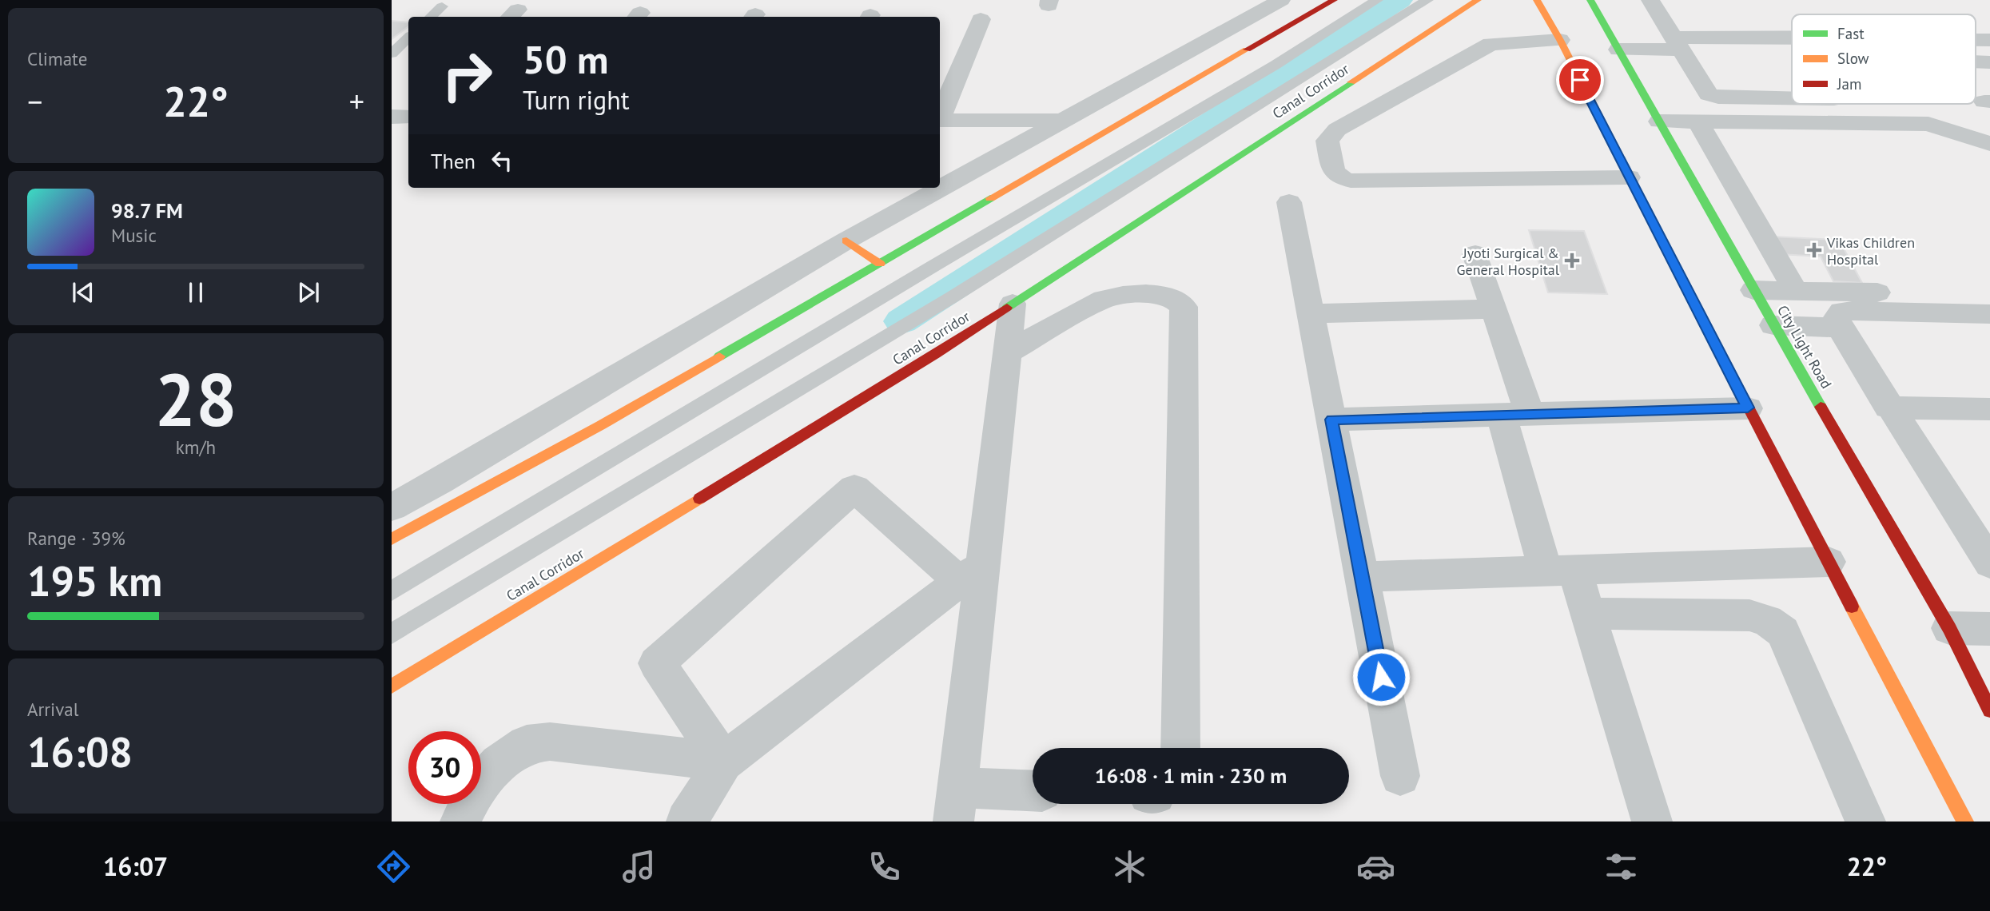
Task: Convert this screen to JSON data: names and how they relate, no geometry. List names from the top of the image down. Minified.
{"streets":{"street":["Canal Corridor","City Light Road"]},"places":{"health":["Vikas Children Hospital","Jyoti Surgical & General Hospital"]},"legend":["Fast","Slow","Jam"],"page":{"tile":["Climate",["28","km/h"],["Range · 39%","195 km"],["Arrival","16:08"]],"turn":["50 m","Turn right"],"heat":["−","22°","+"],"then":"Then","song":["98.7 FM","Music"],"limit":"30","trip":"16:08 · 1 min · 230 m","tabs":["16:07","22°"]}}
